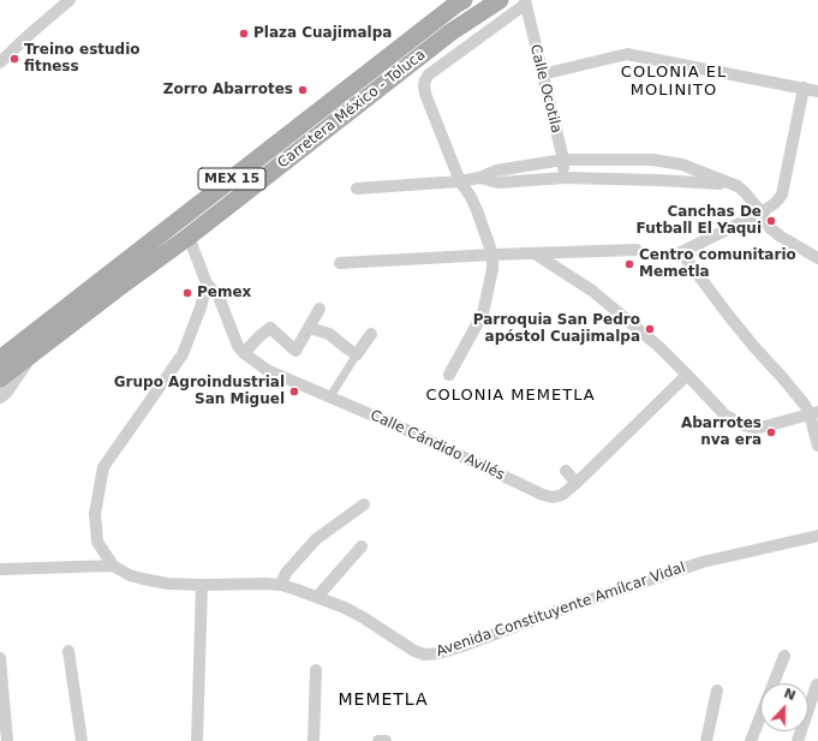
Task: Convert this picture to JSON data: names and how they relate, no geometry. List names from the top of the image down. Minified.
{"streets":{"main road":["Carretera México - Toluca","MEX 15"],"street":["Calle Ocotila","Calle Cándido Avilés","Avenida Constituyente Amílcar Vidal"]},"crossings":[["Carretera México - Toluca","Calle Cándido Avilés"]],"districts":["COLONIA EL MOLINITO","COLONIA MEMETLA","MEMETLA"],"places":["Plaza Cuajimalpa","Treino estudio fitness","Zorro Abarrotes","Canchas De Futball El Yaqui","Centro comunitario Memetla","Pemex","Parroquia San Pedro apóstol Cuajimalpa","Grupo Agroindustrial San Miguel","Abarrotes nva era"],"north":"top"}
